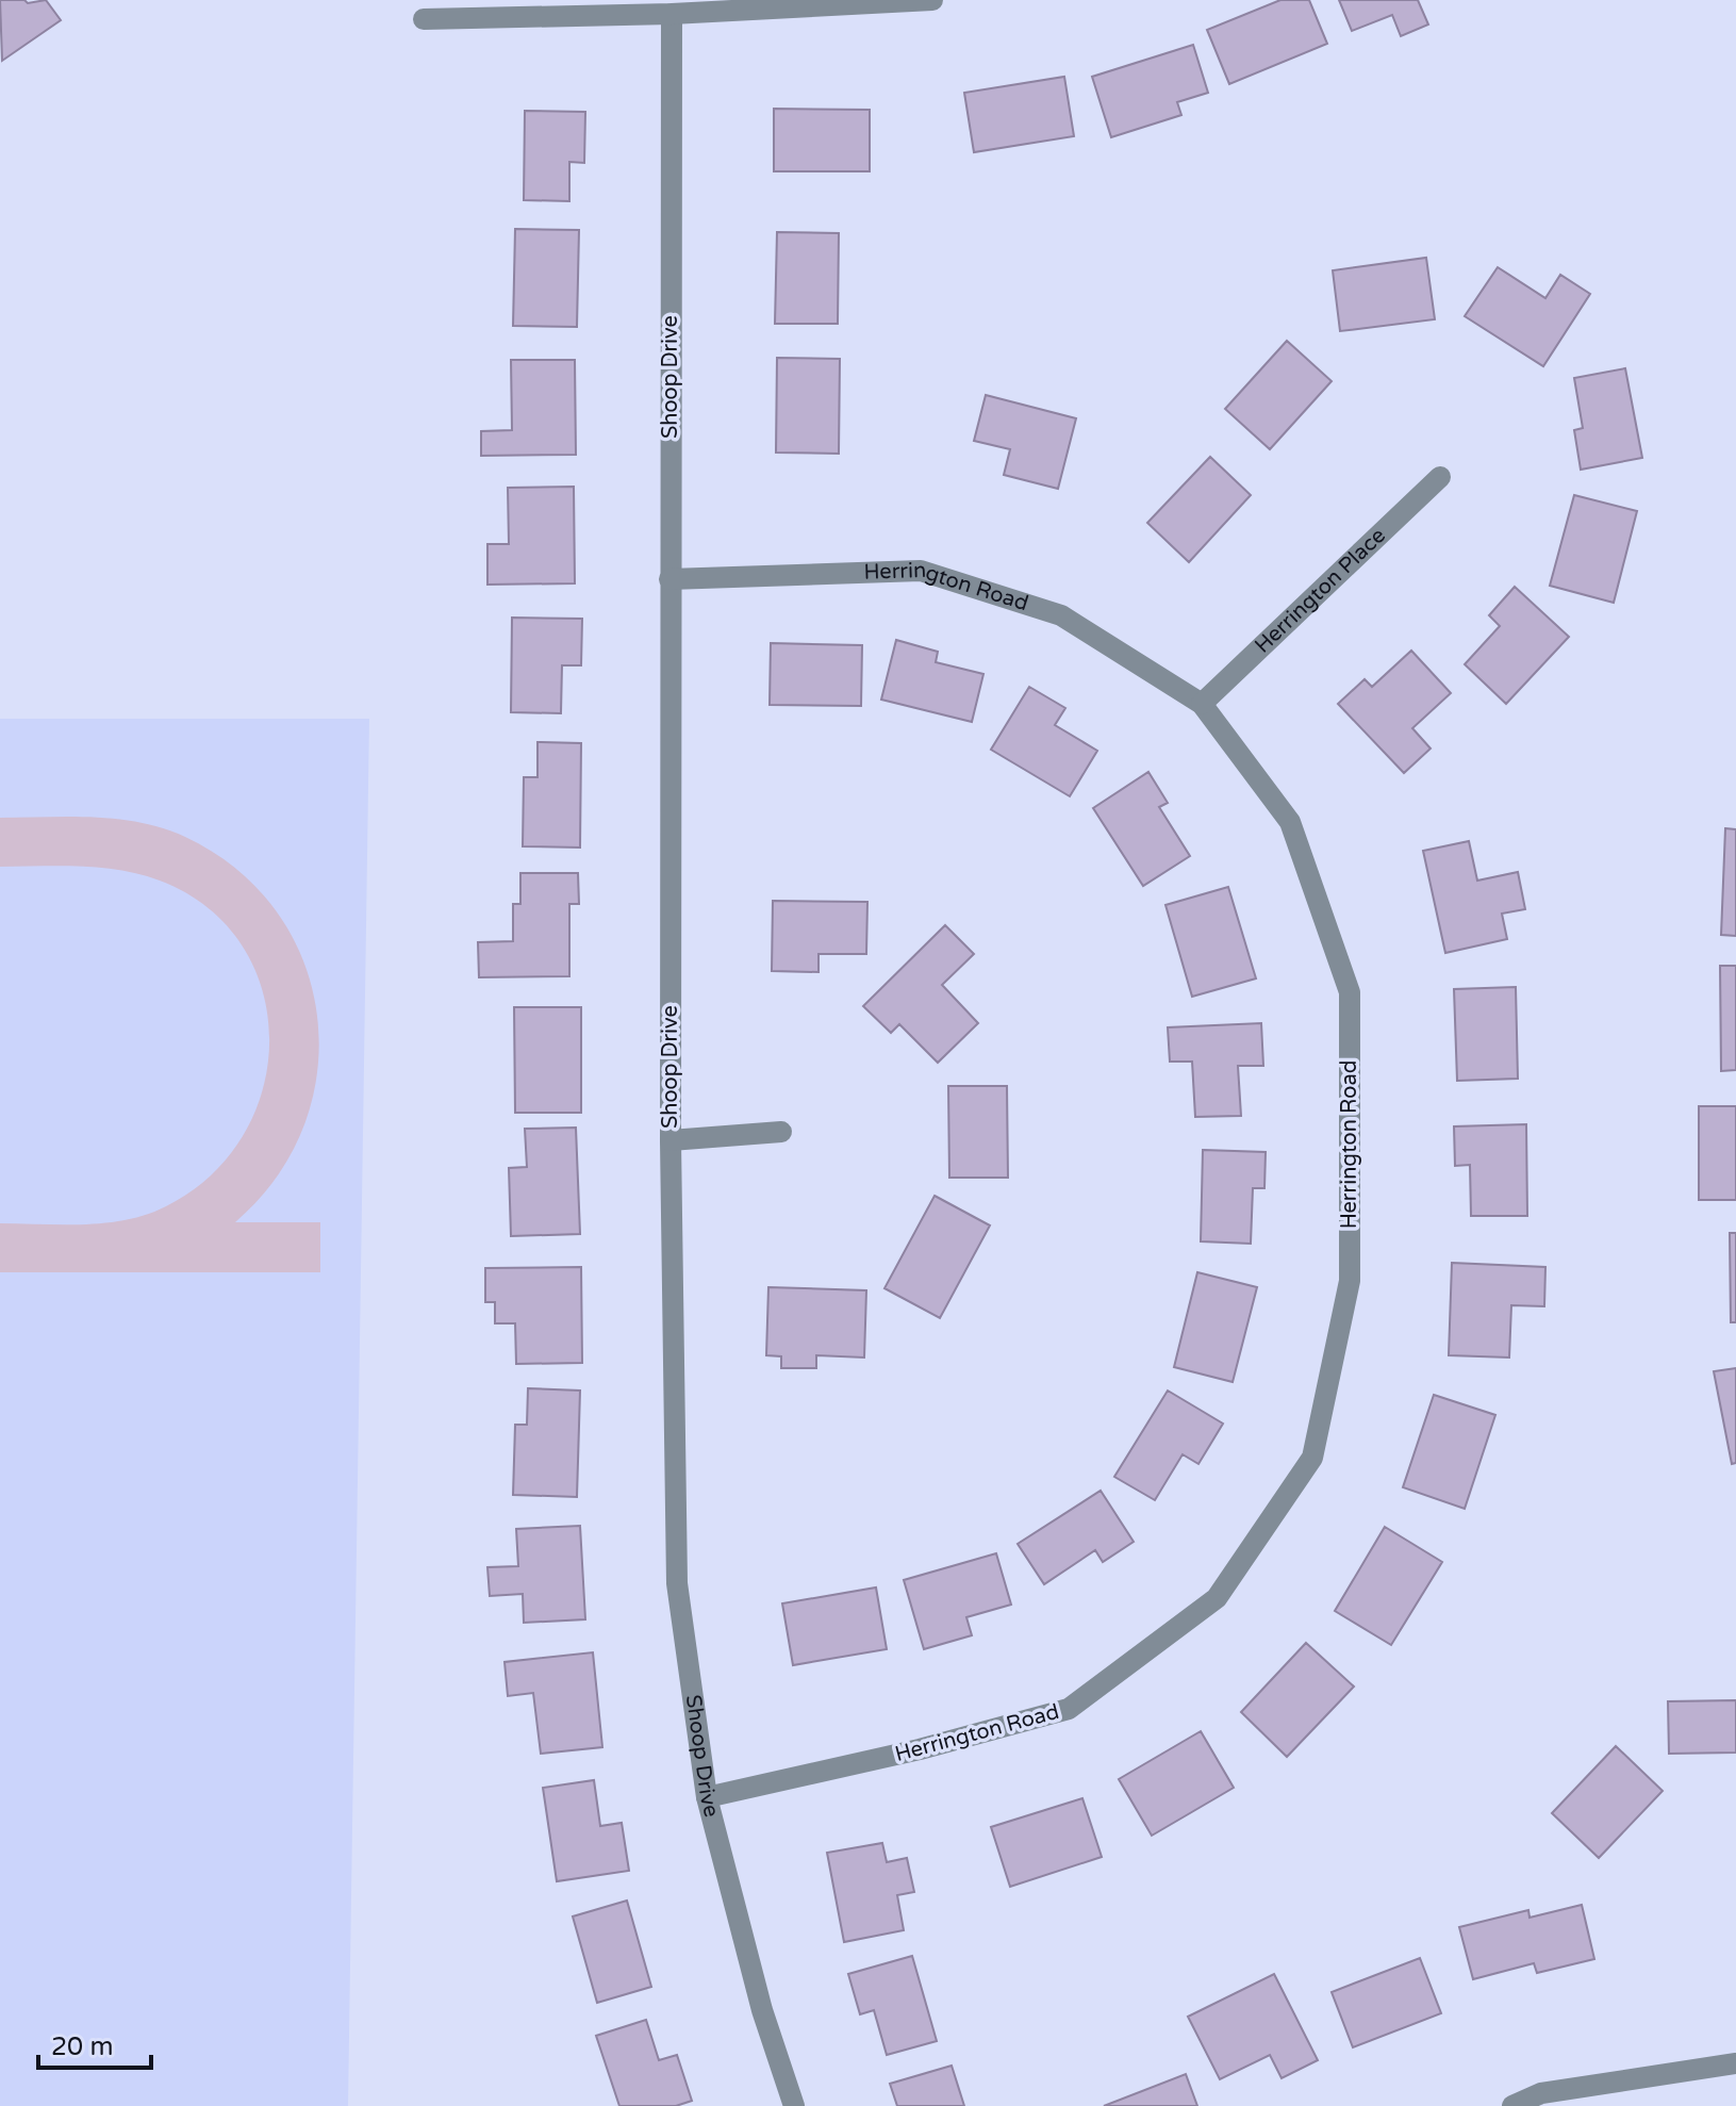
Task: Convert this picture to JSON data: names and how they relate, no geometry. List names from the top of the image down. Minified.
{"streets":{"street":["Shoop Drive","Herrington Road","Herrington Place"]},"crossings":[["Shoop Drive","Herrington Road"],["Herrington Road","Herrington Place"]],"scale_bar":"20 m"}
